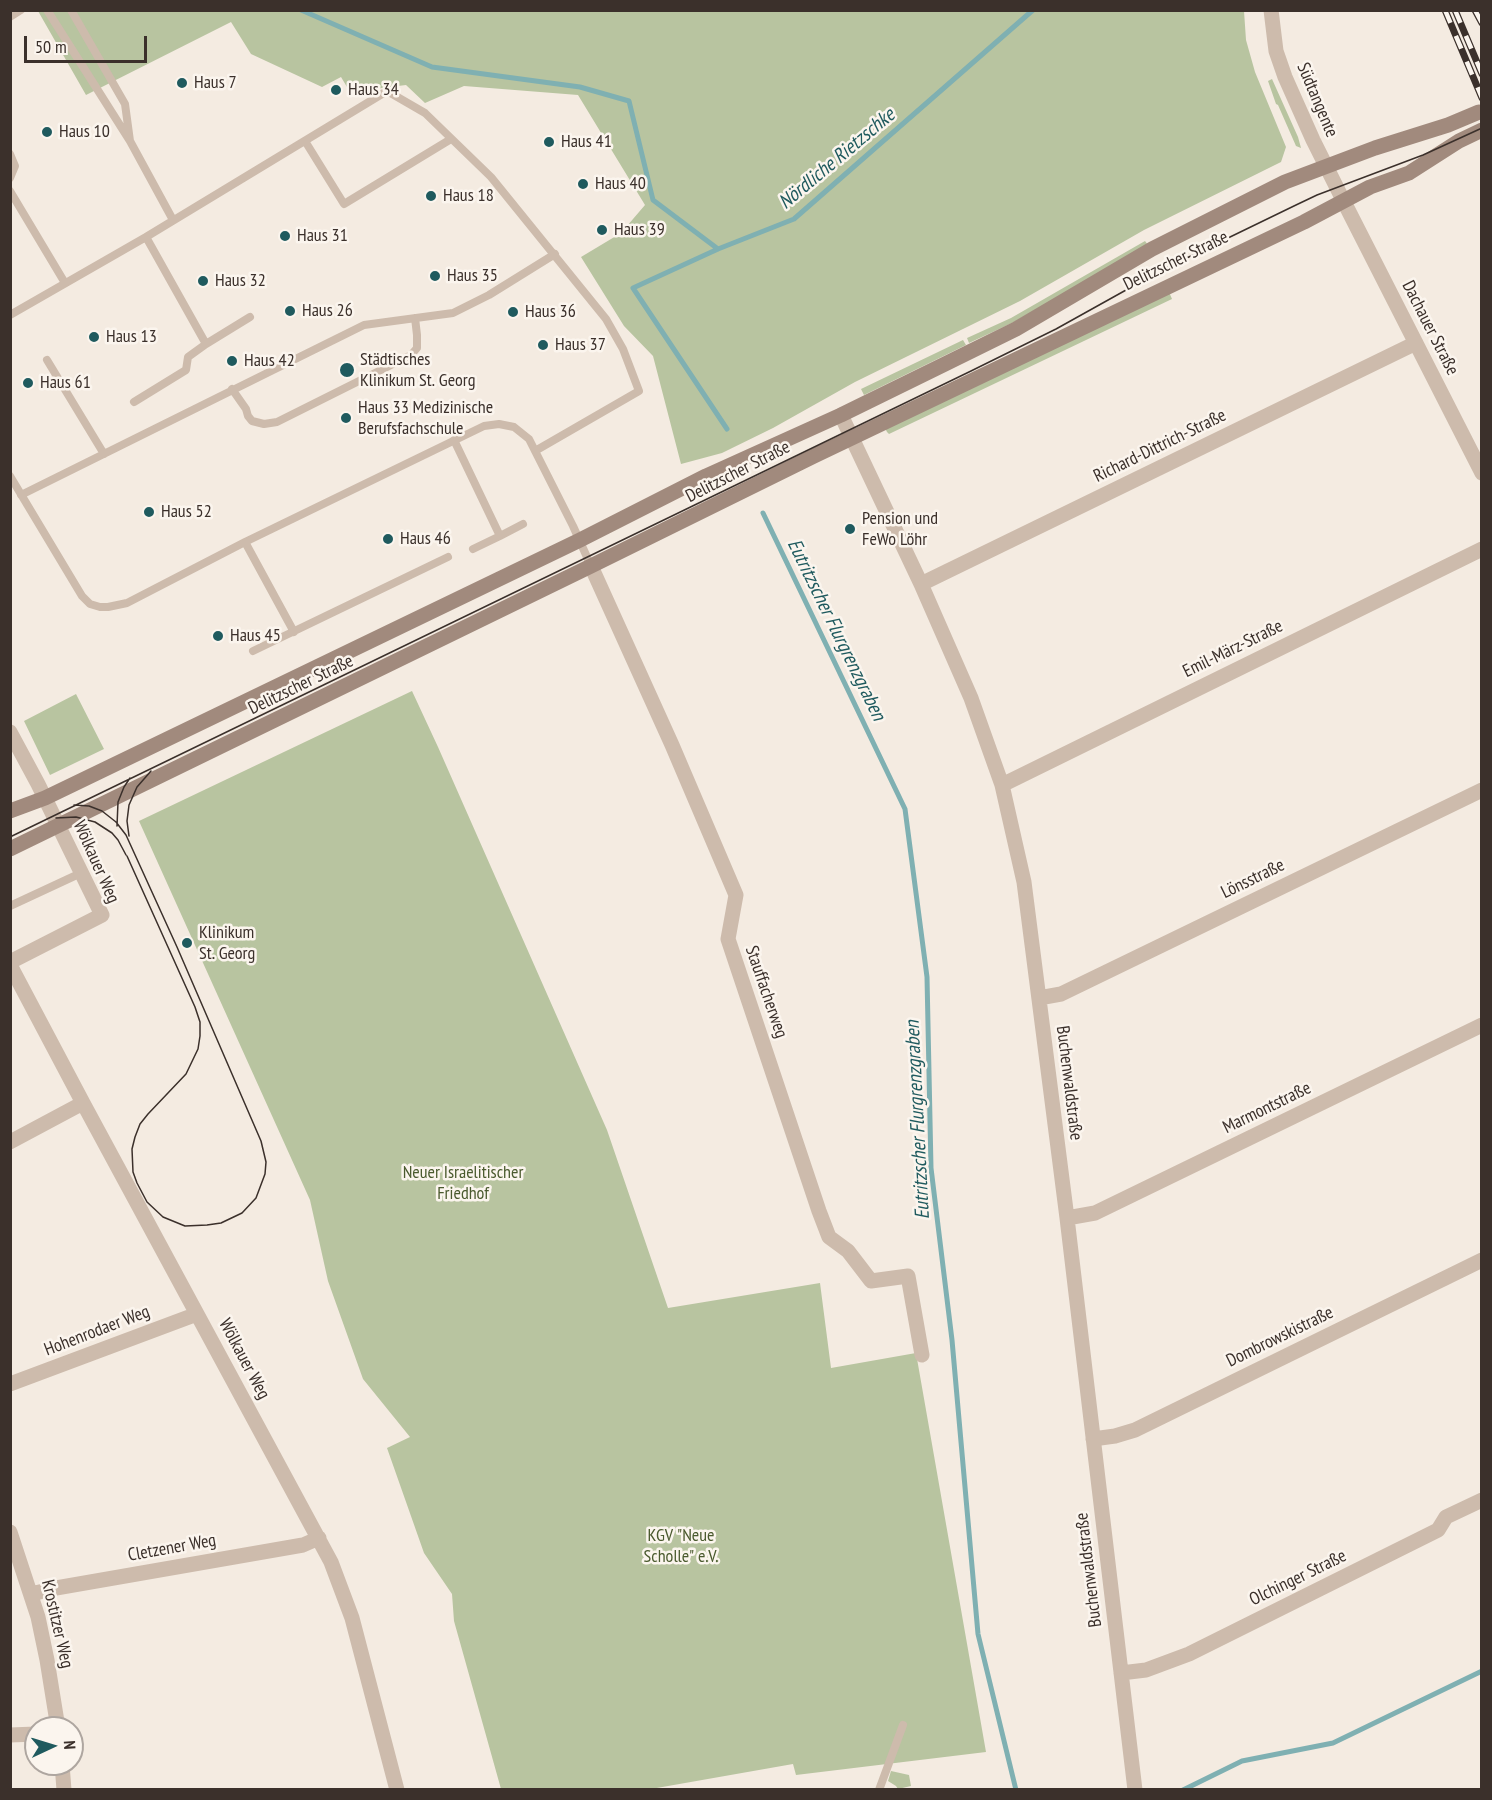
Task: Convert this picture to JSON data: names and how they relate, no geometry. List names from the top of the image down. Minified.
{"streets":{"main road":["Delitzscher Straße"],"street":["Südtangente","Dachauer Straße","Richard-Dittrich-Straße","Emil-März-Straße","Wölkauer Weg","Lönsstraße","Stauffacherweg","Buchenwaldstraße","Marmontstraße","Hohenrodaer Weg","Dombrowskistraße","Cletzener Weg","Olchinger Straße","Krostitzer Weg"]},"crossings":[["Südtangente","Delitzscher Straße"],["Südtangente","Dachauer Straße"],["Delitzscher Straße","Dachauer Straße"],["Delitzscher Straße","Wölkauer Weg"],["Delitzscher Straße","Stauffacherweg"],["Delitzscher Straße","Buchenwaldstraße"],["Dachauer Straße","Richard-Dittrich-Straße"],["Richard-Dittrich-Straße","Buchenwaldstraße"],["Emil-März-Straße","Buchenwaldstraße"],["Wölkauer Weg","Hohenrodaer Weg"],["Wölkauer Weg","Cletzener Weg"],["Lönsstraße","Buchenwaldstraße"],["Buchenwaldstraße","Marmontstraße"],["Buchenwaldstraße","Dombrowskistraße"],["Buchenwaldstraße","Olchinger Straße"],["Cletzener Weg","Krostitzer Weg"]],"water":["Nördliche Rietzschke","Eutritzscher Flurgrenzgraben"],"parks":["Neuer Israelitischer Friedhof","KGV \"Neue Scholle\" e.V."],"places":["Haus 7","Haus 34","Haus 10","Haus 41","Haus 40","Haus 18","Haus 39","Haus 31","Haus 35","Haus 32","Haus 26","Haus 36","Haus 13","Haus 37","Haus 42","Städtisches Klinikum St. Georg","Haus 61","Haus 33 Medizinische Berufsfachschule","Haus 52","Pension und FeWo Löhr","Haus 46","Haus 45","Klinikum St. Georg"],"scale_bar":"50 m","north":"right"}
